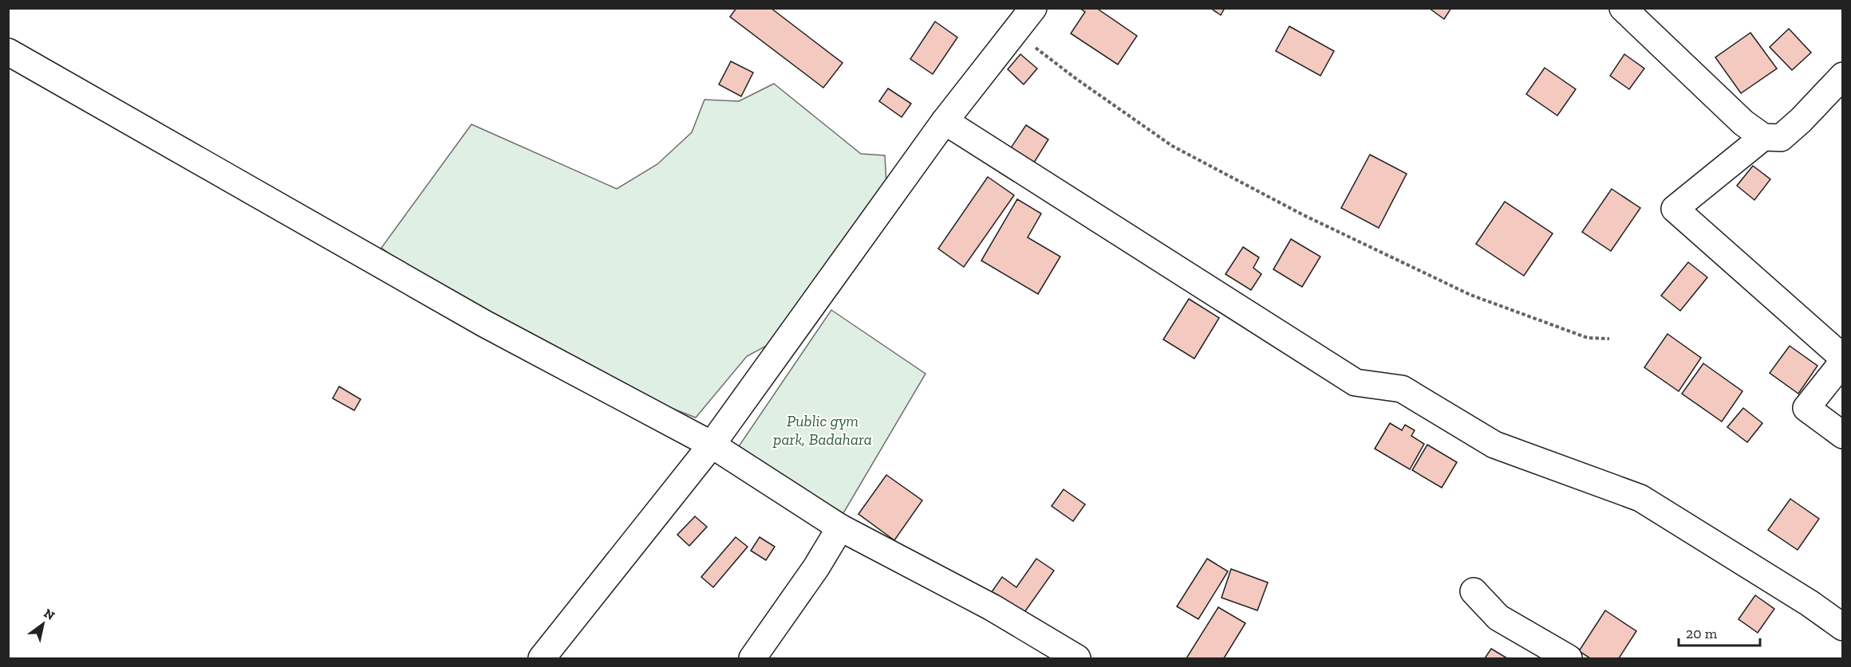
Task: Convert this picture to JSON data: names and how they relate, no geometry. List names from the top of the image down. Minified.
{"parks":["Public gym park, Badahara"],"scale_bar":"20 m","north":"top right"}
